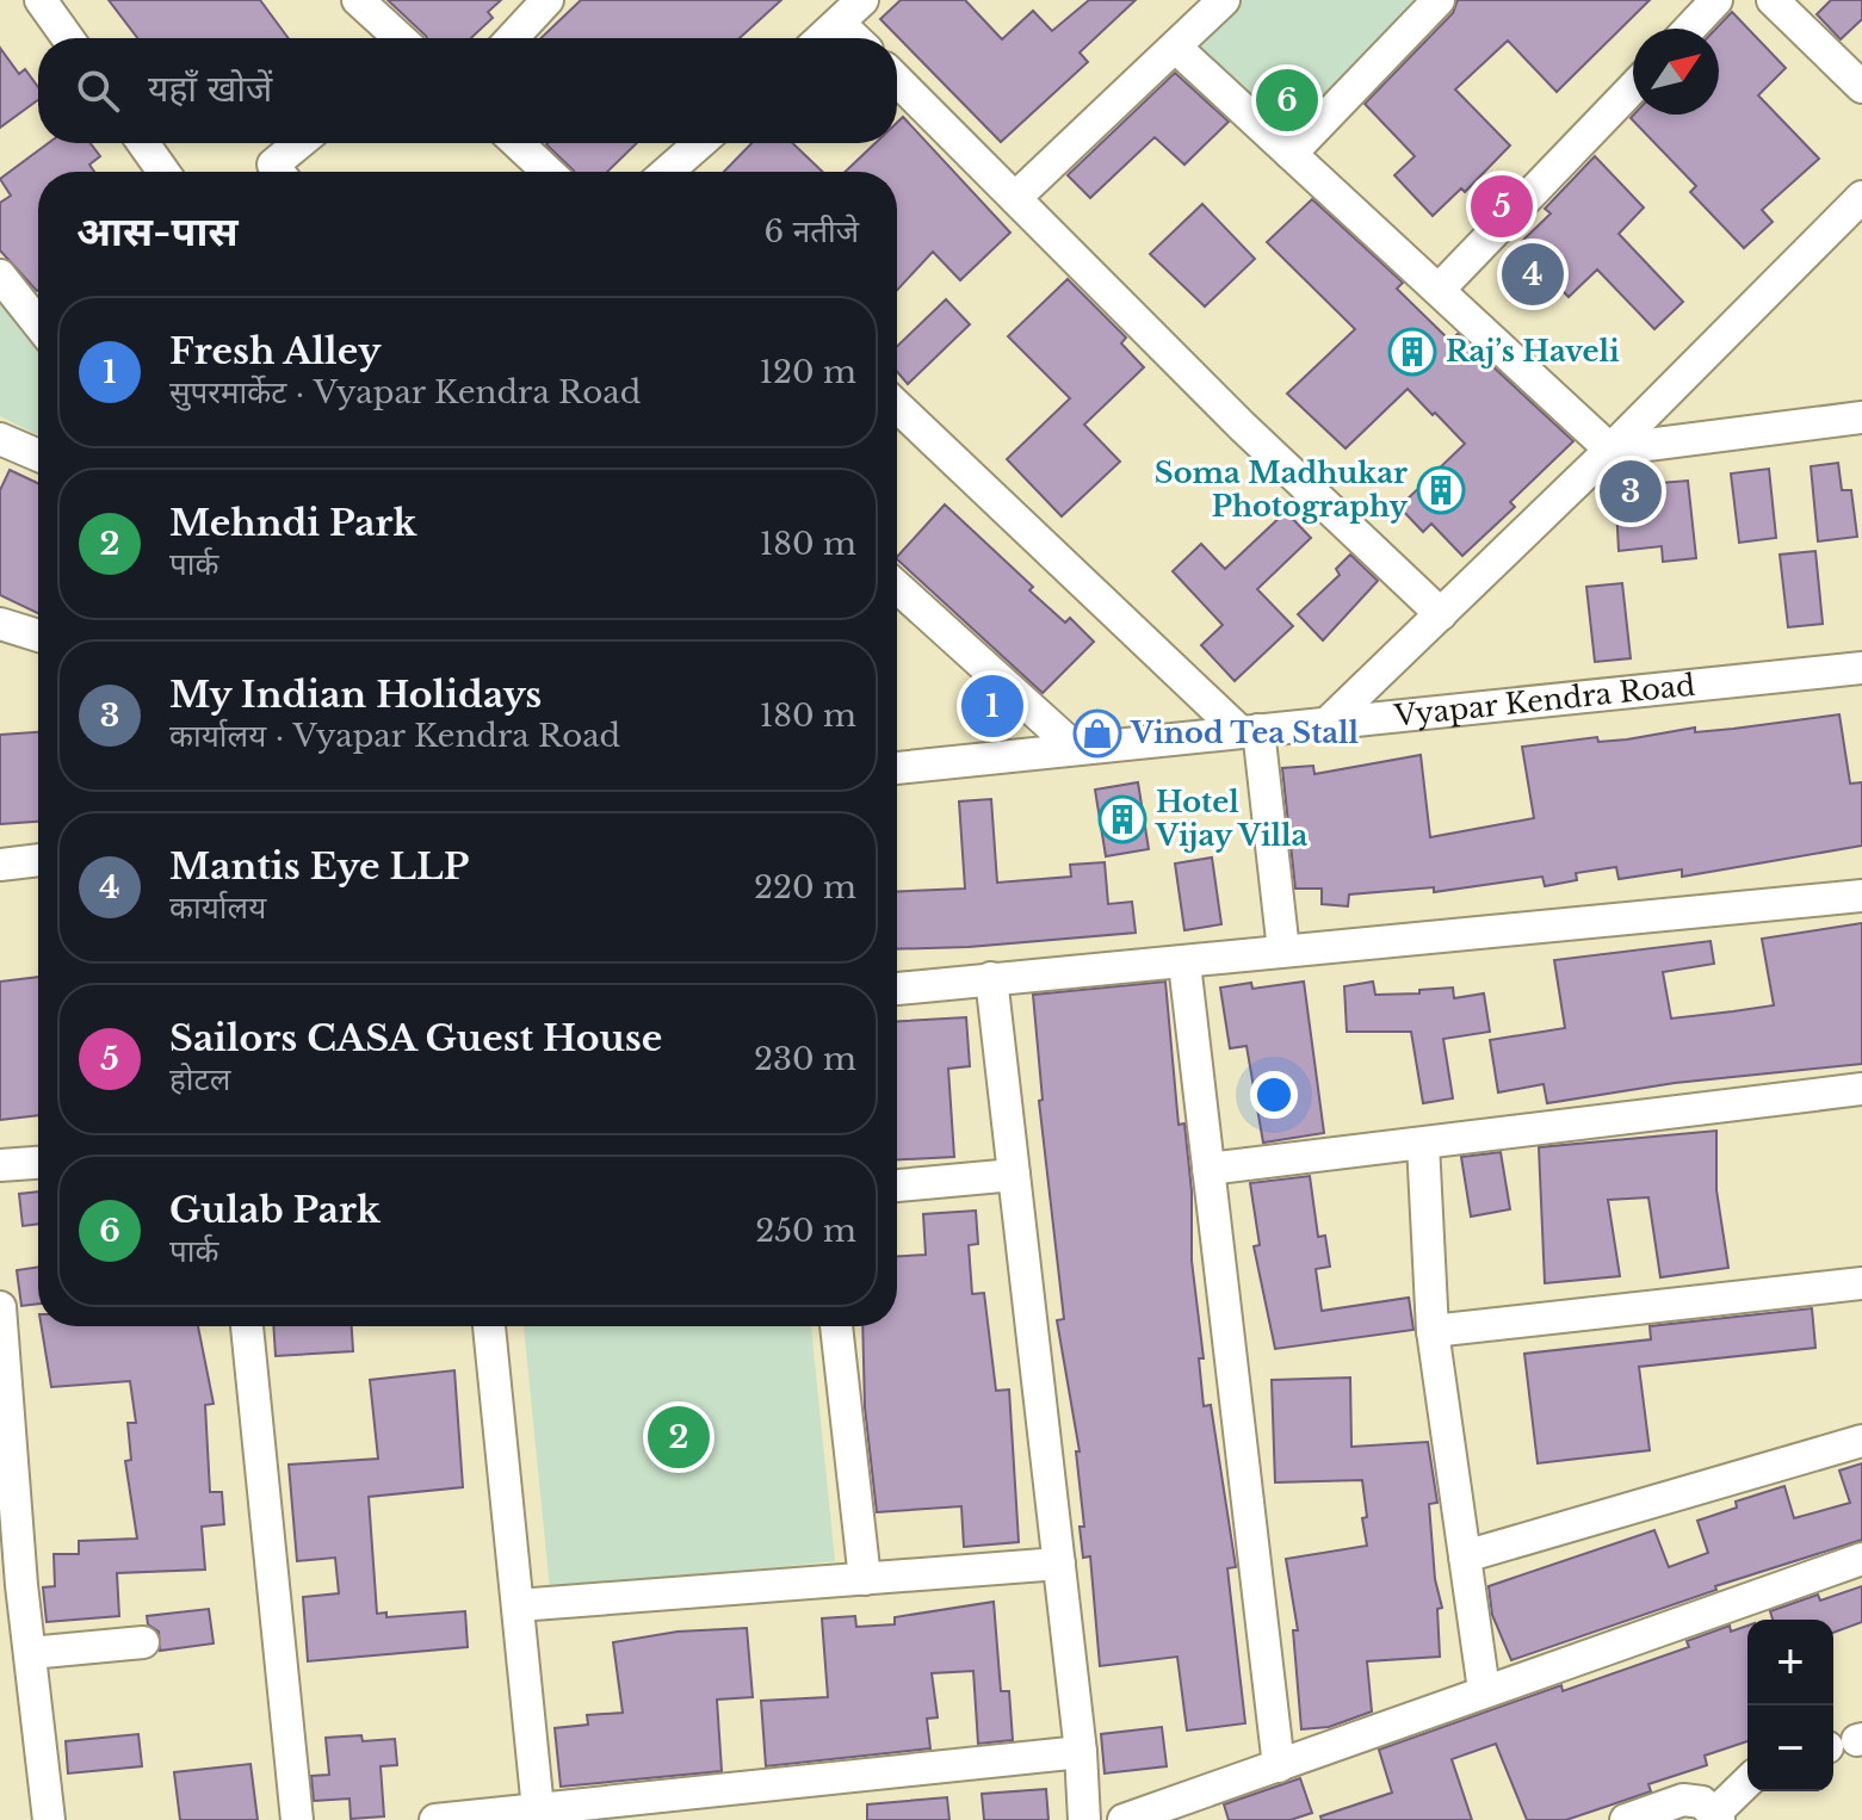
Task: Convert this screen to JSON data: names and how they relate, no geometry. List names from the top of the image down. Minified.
{"streets":{"street":["Vyapar Kendra Road"]},"places":{"building":["Raj’s Haveli","Soma Madhukar Photography","Hotel Vijay Villa"],"shop":["Vinod Tea Stall"]},"north":"top right","page":{"search":"यहाँ खोजें","pins":["6","5","4","3","1","2"],"heading":["आस-पास","6 नतीजे"],"list":[{"mark":"1","name":"Fresh Alley","note":"सुपरमार्केट · Vyapar Kendra Road","value":"120 m"},{"mark":"2","name":"Mehndi Park","note":"पार्क","value":"180 m"},{"mark":"3","name":"My Indian Holidays","note":"कार्यालय · Vyapar Kendra Road","value":"180 m"},{"mark":"4","name":"Mantis Eye LLP","note":"कार्यालय","value":"220 m"},{"mark":"5","name":"Sailors CASA Guest House","note":"होटल","value":"230 m"},{"mark":"6","name":"Gulab Park","note":"पार्क","value":"250 m"}],"map_buttons":["+","−"]}}
